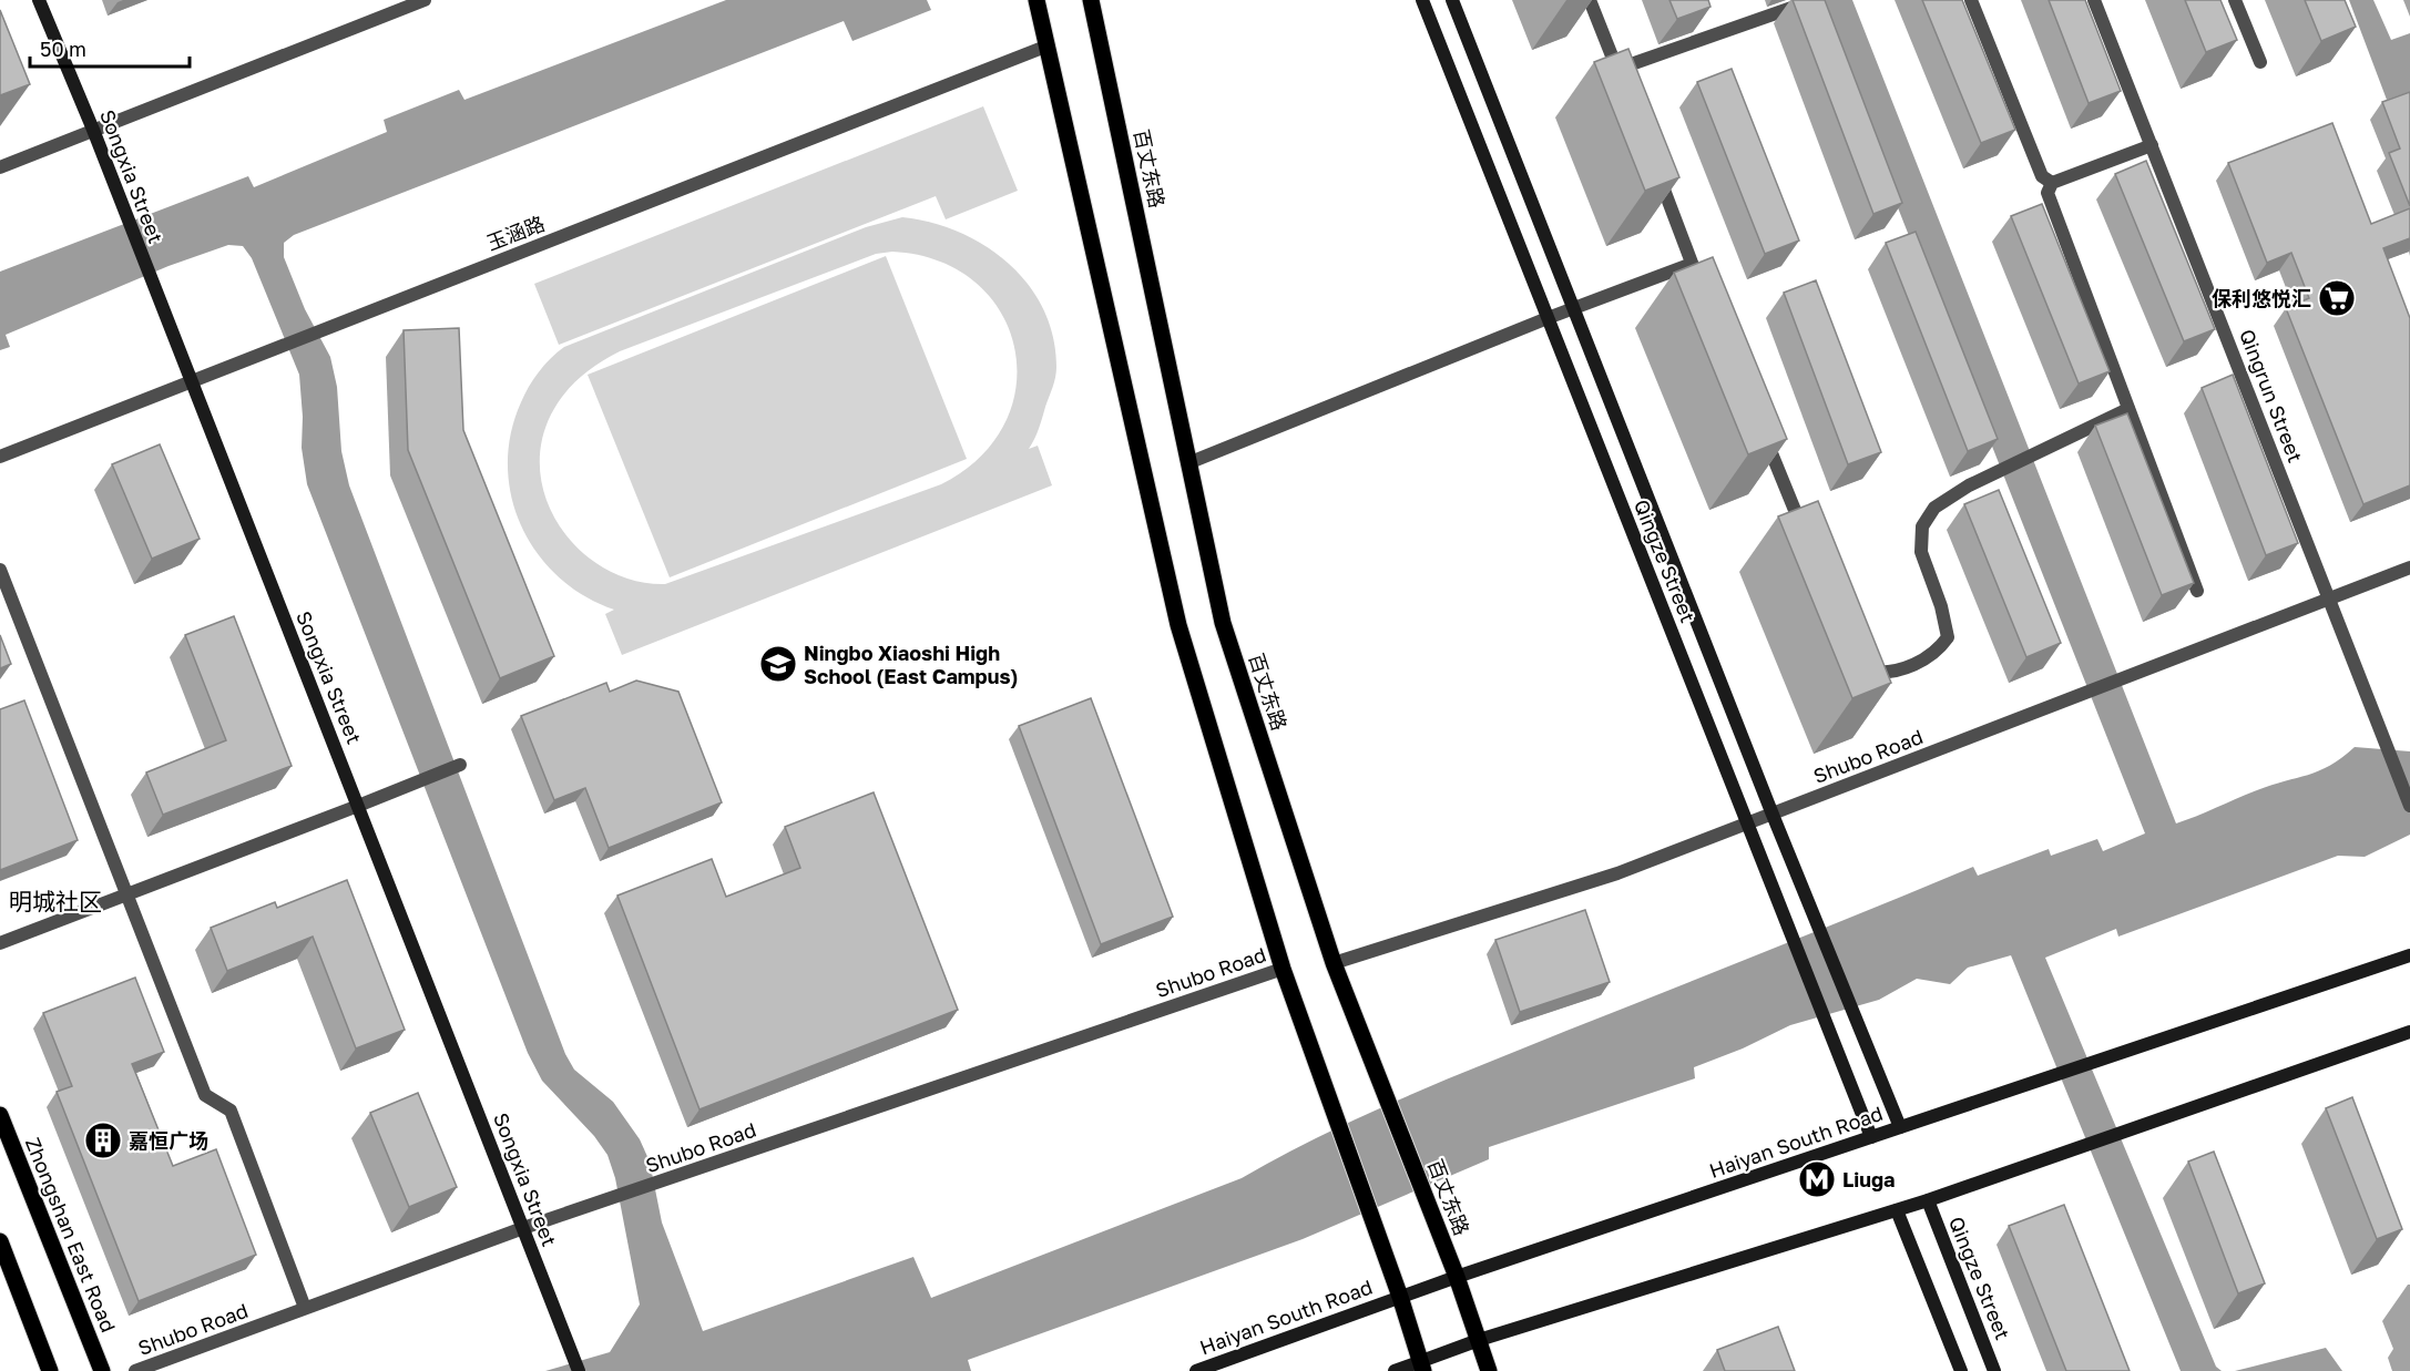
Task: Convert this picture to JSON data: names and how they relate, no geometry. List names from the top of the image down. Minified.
{"streets":{"main road":["百丈东路","Zhongshan East Road"],"street":["Songxia Street","玉涵路","Qingrun Street","Qingze Street","Shubo Road","Haiyan South Road"]},"crossings":[["百丈东路","Shubo Road"],["百丈东路","Haiyan South Road"],["Songxia Street","玉涵路"],["Songxia Street","Shubo Road"],["Qingrun Street","Shubo Road"],["Qingze Street","Shubo Road"],["Qingze Street","Haiyan South Road"]],"districts":["明城社区"],"places":{"supermarket":["保利悠悦汇"],"school or university":["Ningbo Xiaoshi High School (East Campus)"],"building":["嘉恒广场"],"metro station":["Liuga"]},"scale_bar":"50 m"}
